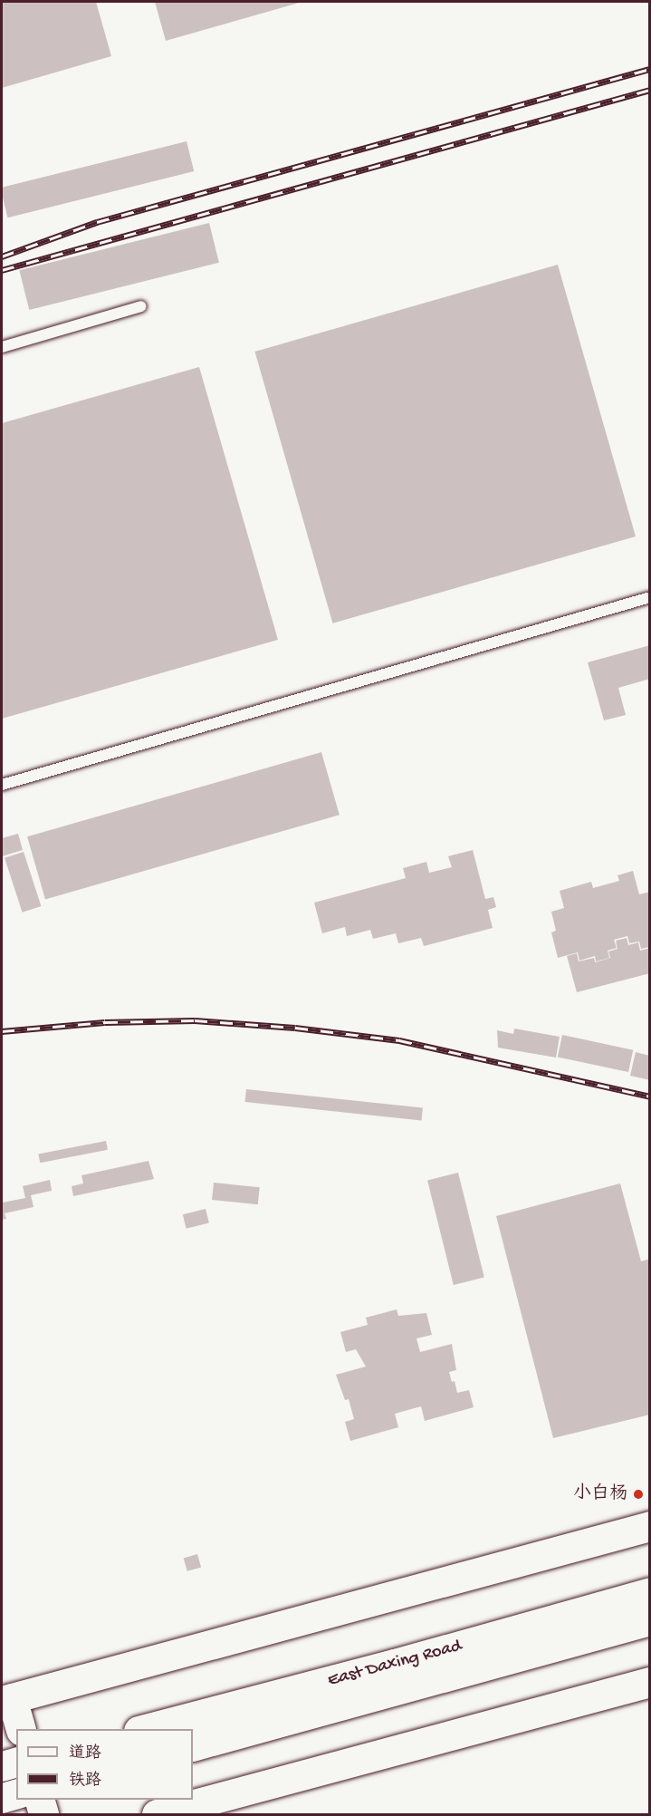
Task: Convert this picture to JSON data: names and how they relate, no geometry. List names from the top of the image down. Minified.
{"streets":{"main road":["East Daxing Road"]},"places":["小白杨"],"legend":["道路","铁路"]}
